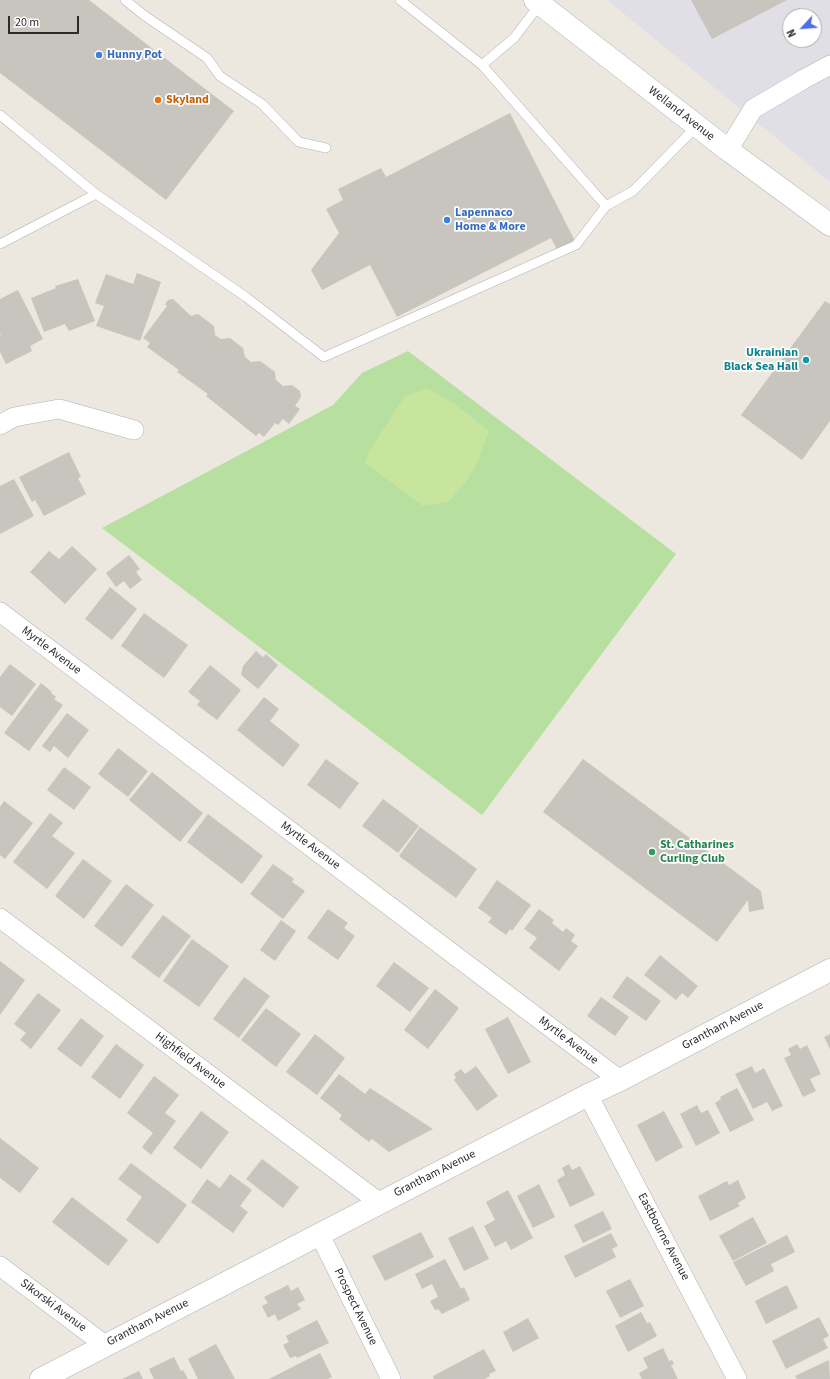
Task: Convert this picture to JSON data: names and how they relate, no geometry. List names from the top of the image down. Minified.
{"streets":{"street":["Welland Avenue","Myrtle Avenue","Grantham Avenue","Highfield Avenue","Eastbourne Avenue","Sikorski Avenue","Prospect Avenue"]},"crossings":[["Myrtle Avenue","Grantham Avenue"],["Grantham Avenue","Highfield Avenue"],["Grantham Avenue","Eastbourne Avenue"],["Grantham Avenue","Sikorski Avenue"],["Grantham Avenue","Prospect Avenue"]],"places":["Hunny Pot","Skyland","Lapennaco Home & More","Ukrainian Black Sea Hall","St. Catharines Curling Club"],"scale_bar":"20 m","north":"bottom left"}
